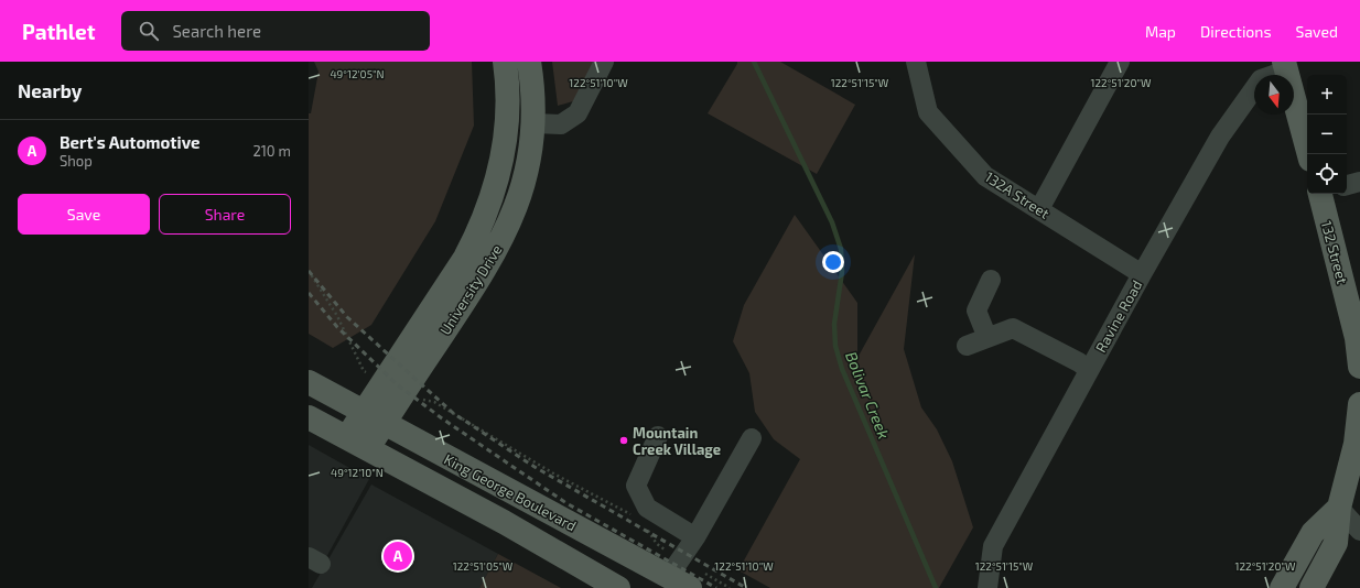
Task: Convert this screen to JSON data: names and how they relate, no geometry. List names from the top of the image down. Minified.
{"streets":{"main road":["132 Street","University Drive","King George Boulevard"],"street":["132A Street","Ravine Road"]},"crossings":[["132A Street","Ravine Road"],["University Drive","King George Boulevard"]],"water":["Bolivar Creek"],"places":["Mountain Creek Village"],"north":"bottom","page":{"header":"Pathlet","search":"Search here","nav":["Map","Directions","Saved"],"heading":"Nearby","map_buttons":["+","−"],"list":[{"mark":"A","name":"Bert's Automotive","note":"Shop","value":"210 m"}],"buttons":["Save","Share"],"pins":"A"},"coordinates":["49°12'05\"N","122°51'10\"W","122°51'15\"W","122°51'20\"W","49°12'10\"N","122°51'05\"W"]}
